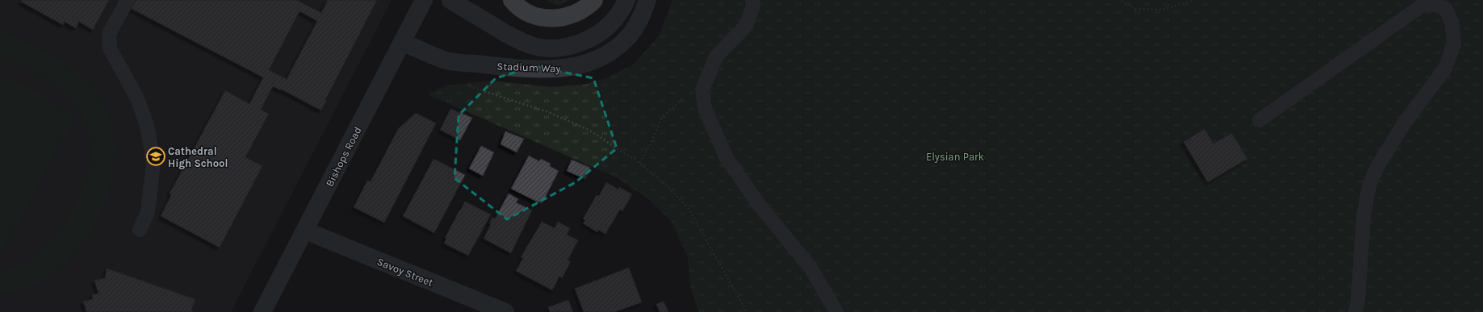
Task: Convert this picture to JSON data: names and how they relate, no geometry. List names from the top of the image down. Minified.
{"streets":{"street":["Stadium Way","Bishops Road","Savoy Street"]},"crossings":[["Stadium Way","Bishops Road"],["Bishops Road","Savoy Street"]],"parks":["Elysian Park"],"places":{"school or university":["Cathedral High School"]}}
